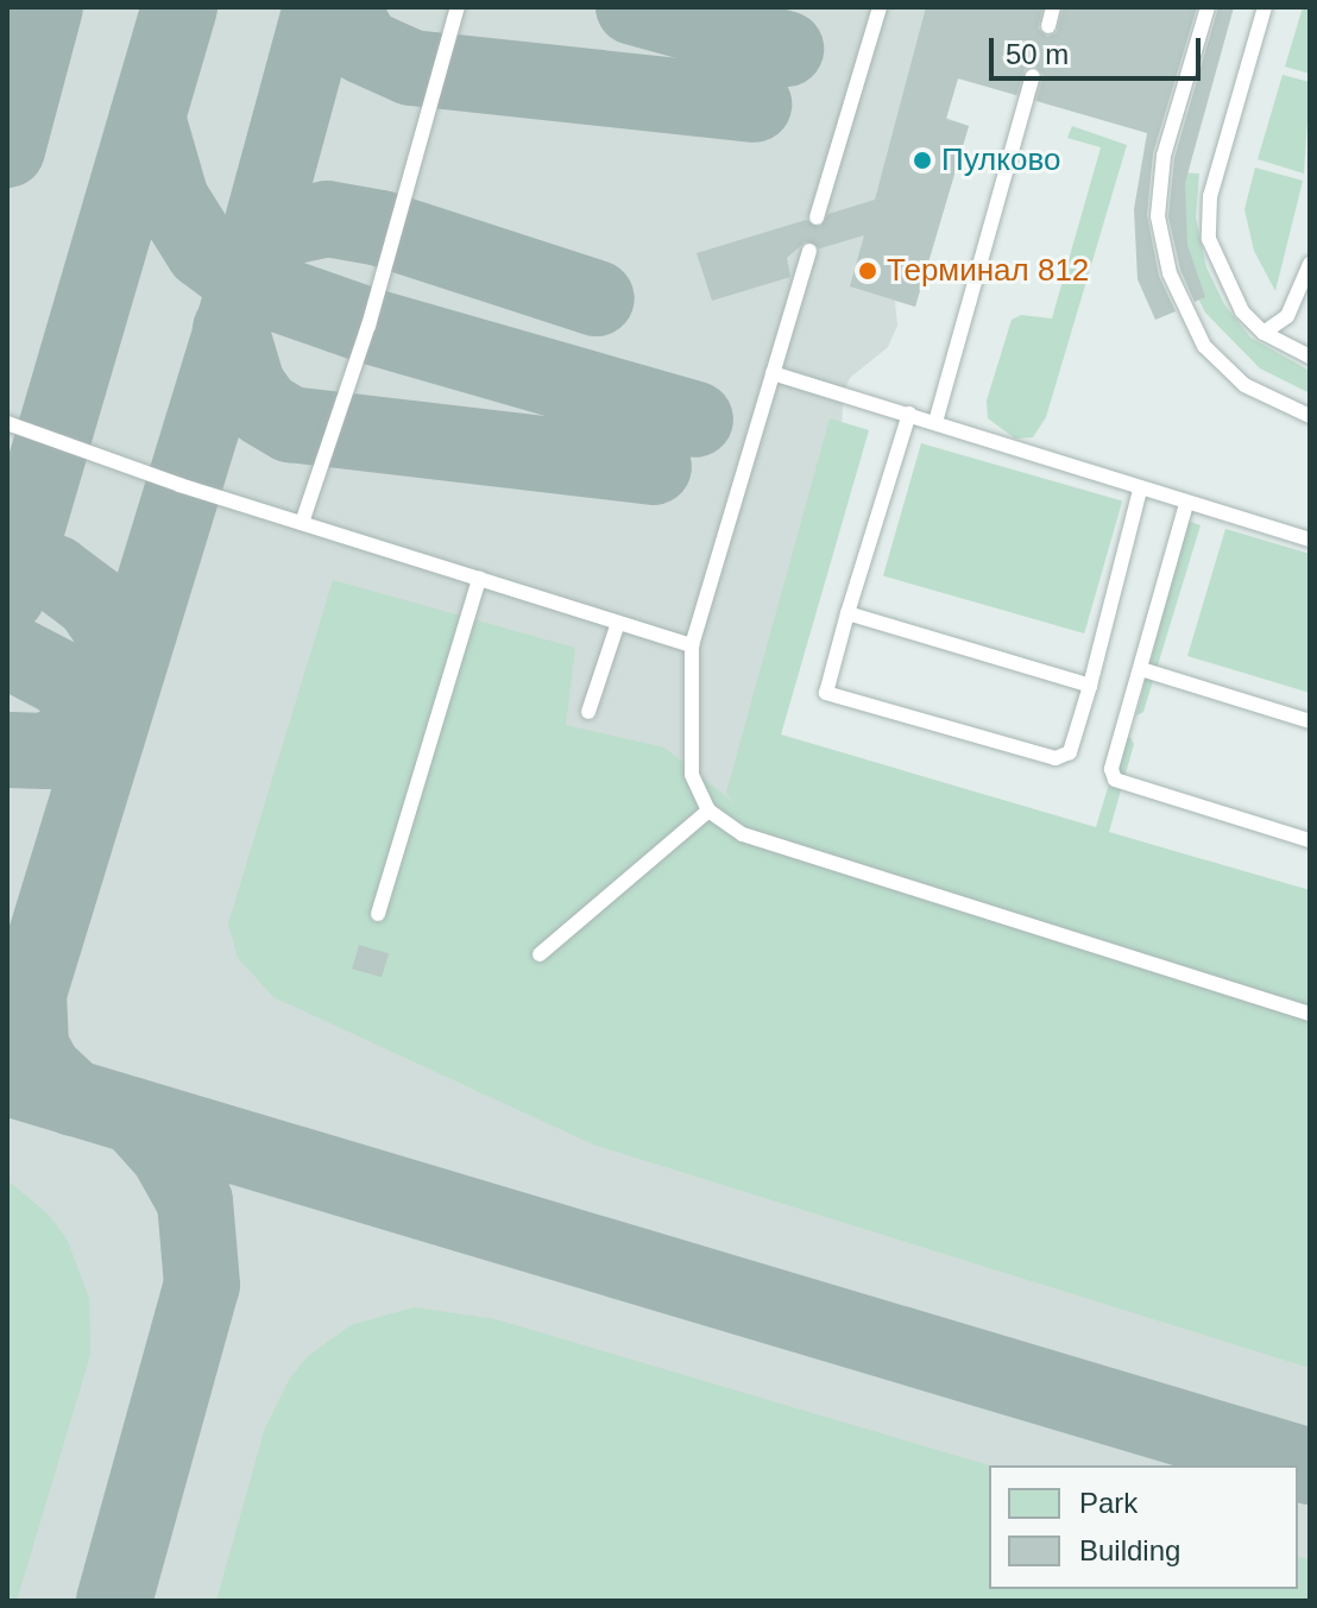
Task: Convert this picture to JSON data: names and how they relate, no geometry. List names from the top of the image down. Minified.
{"places":["Пулково","Терминал 812"],"legend":["Park","Building"],"scale_bar":"50 m"}
